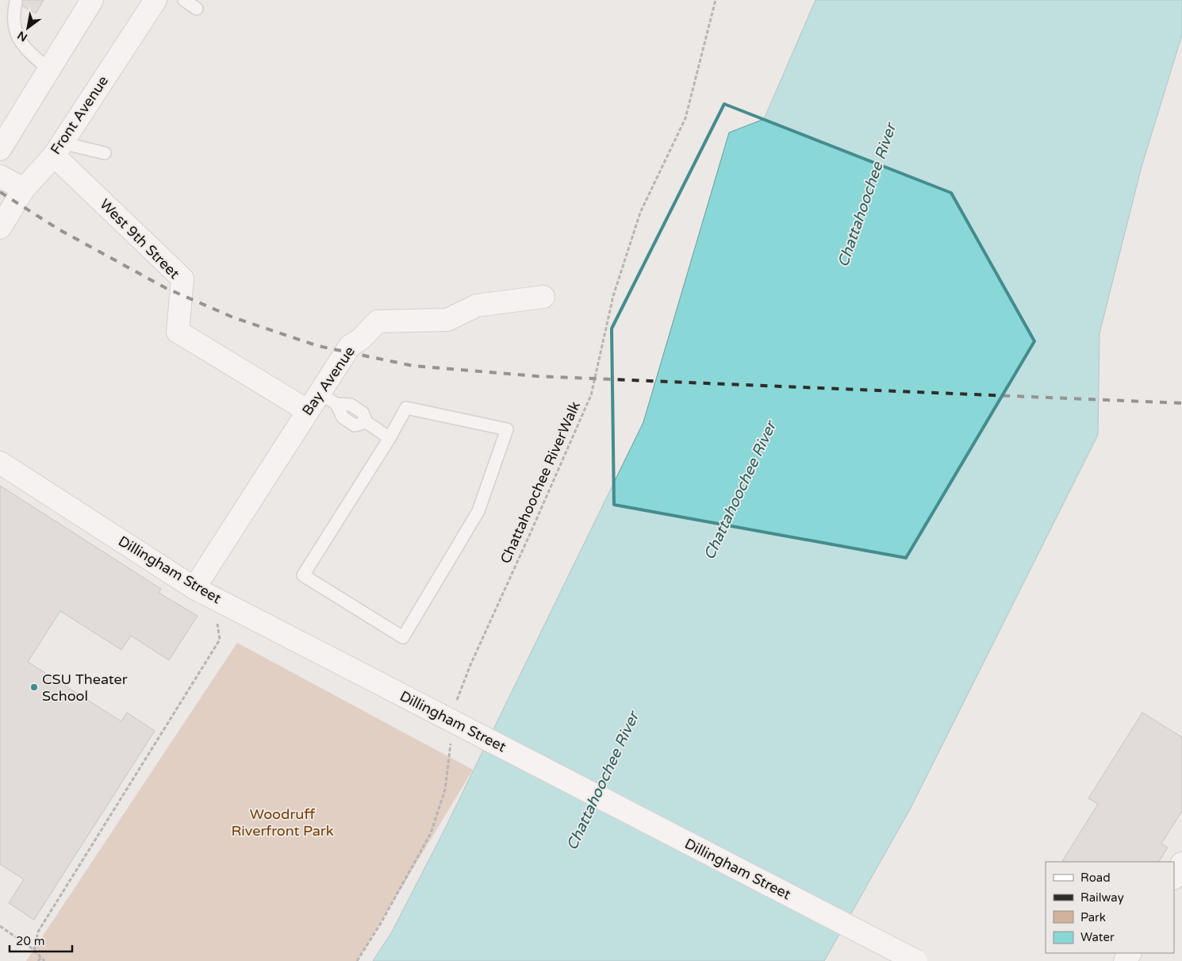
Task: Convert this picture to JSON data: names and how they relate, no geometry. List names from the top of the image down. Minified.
{"streets":{"street":["Front Avenue","West 9th Street","Bay Avenue","Dillingham Street"],"path":["Chattahoochee RiverWalk"]},"crossings":[["Front Avenue","West 9th Street"],["West 9th Street","Bay Avenue"],["Bay Avenue","Dillingham Street"]],"water":["Chattahoochee River"],"parks":["Woodruff Riverfront Park"],"places":["CSU Theater School"],"legend":["Road","Railway","Park","Water"],"scale_bar":"20 m","north":"bottom left"}
